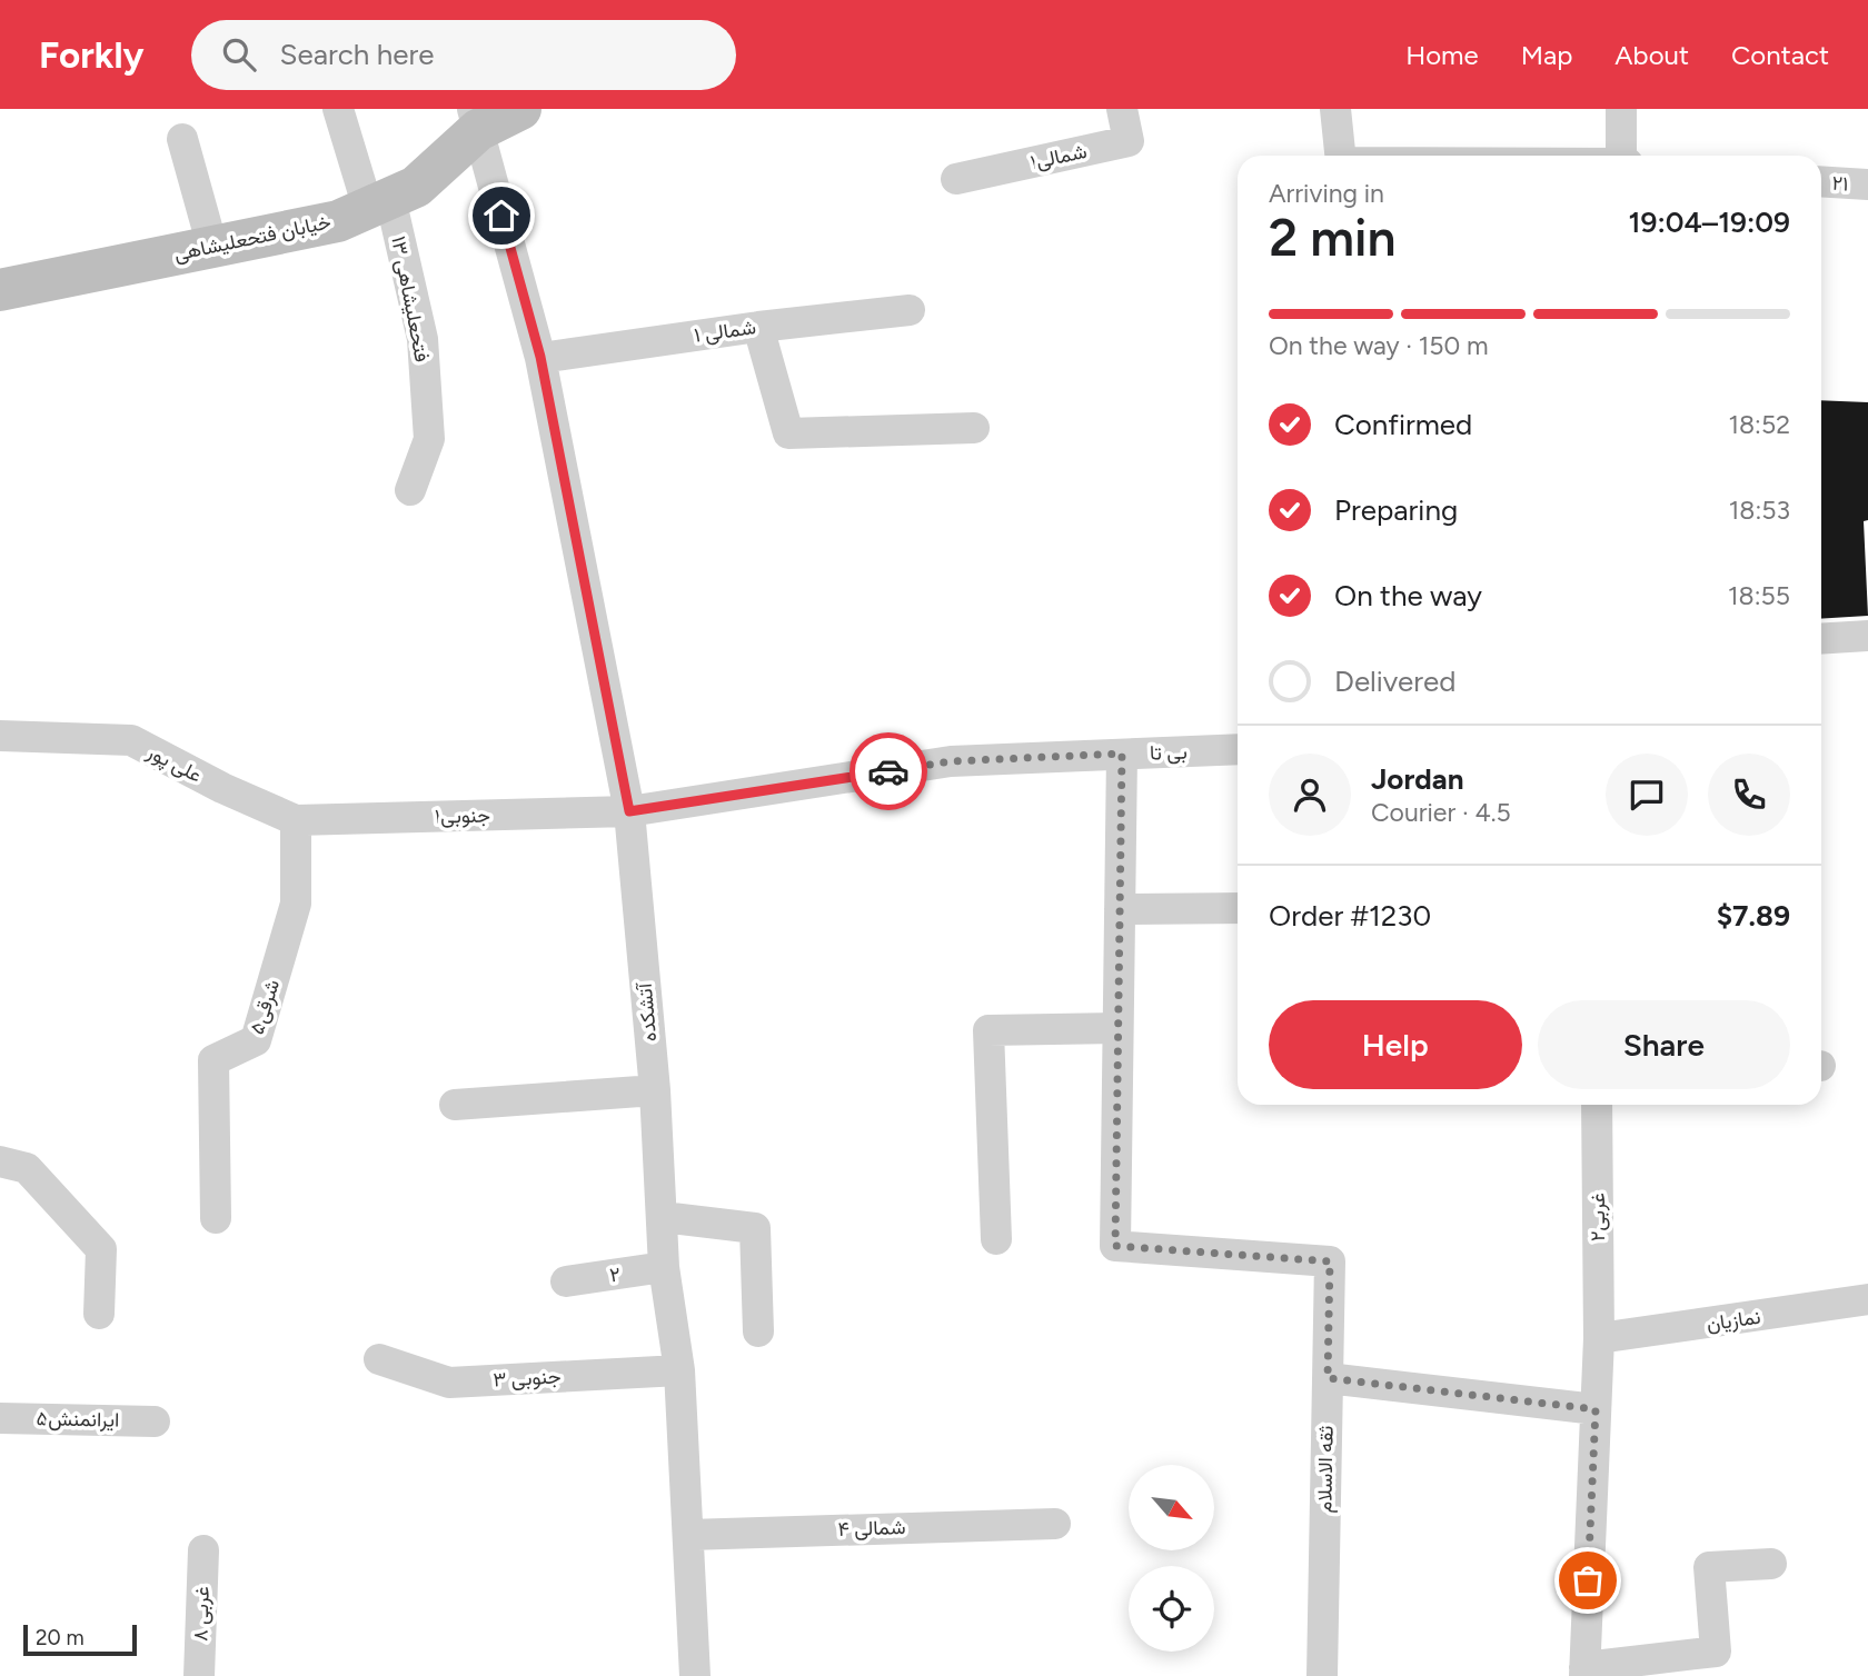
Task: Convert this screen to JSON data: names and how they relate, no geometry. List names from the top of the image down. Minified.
{"streets":{"street":["شمالی۱","۲۱","خیابان فتحعلیشاهی","فتحعلیشاهی ۱۳","۱ شمالی","بی تا","علی پور","جنوبی۱","شرقی۵","آتشکده","غربی۲","۲","نمازیان","۳ جنوبی","ایرانمنش۵","ثقه الاسلام","۴ شمالی","۸ غربی"]},"crossings":[["خیابان فتحعلیشاهی","فتحعلیشاهی ۱۳"],["خیابان فتحعلیشاهی","آتشکده"],["۱ شمالی","آتشکده"],["بی تا","جنوبی۱"],["بی تا","آتشکده"],["علی پور","جنوبی۱"],["علی پور","شرقی۵"],["جنوبی۱","شرقی۵"],["جنوبی۱","آتشکده"],["آتشکده","۲"],["آتشکده","۳ جنوبی"],["آتشکده","۴ شمالی"],["غربی۲","نمازیان"]],"scale_bar":"20 m","north":"bottom right","page":{"header":"Forkly","search":"Search here","nav":["Home","Map","About","Contact"],"heading":["2 min","Arriving in","19:04–19:09"],"panel":["Jordan","Courier · 4.5","Order #1230","$7.89"],"bar":"On the way · 150 m","list":[["Confirmed","18:52"],["Preparing","18:53"],["On the way","18:55"],"Delivered"],"buttons":["Help","Share"],"scale":"20 m"}}
